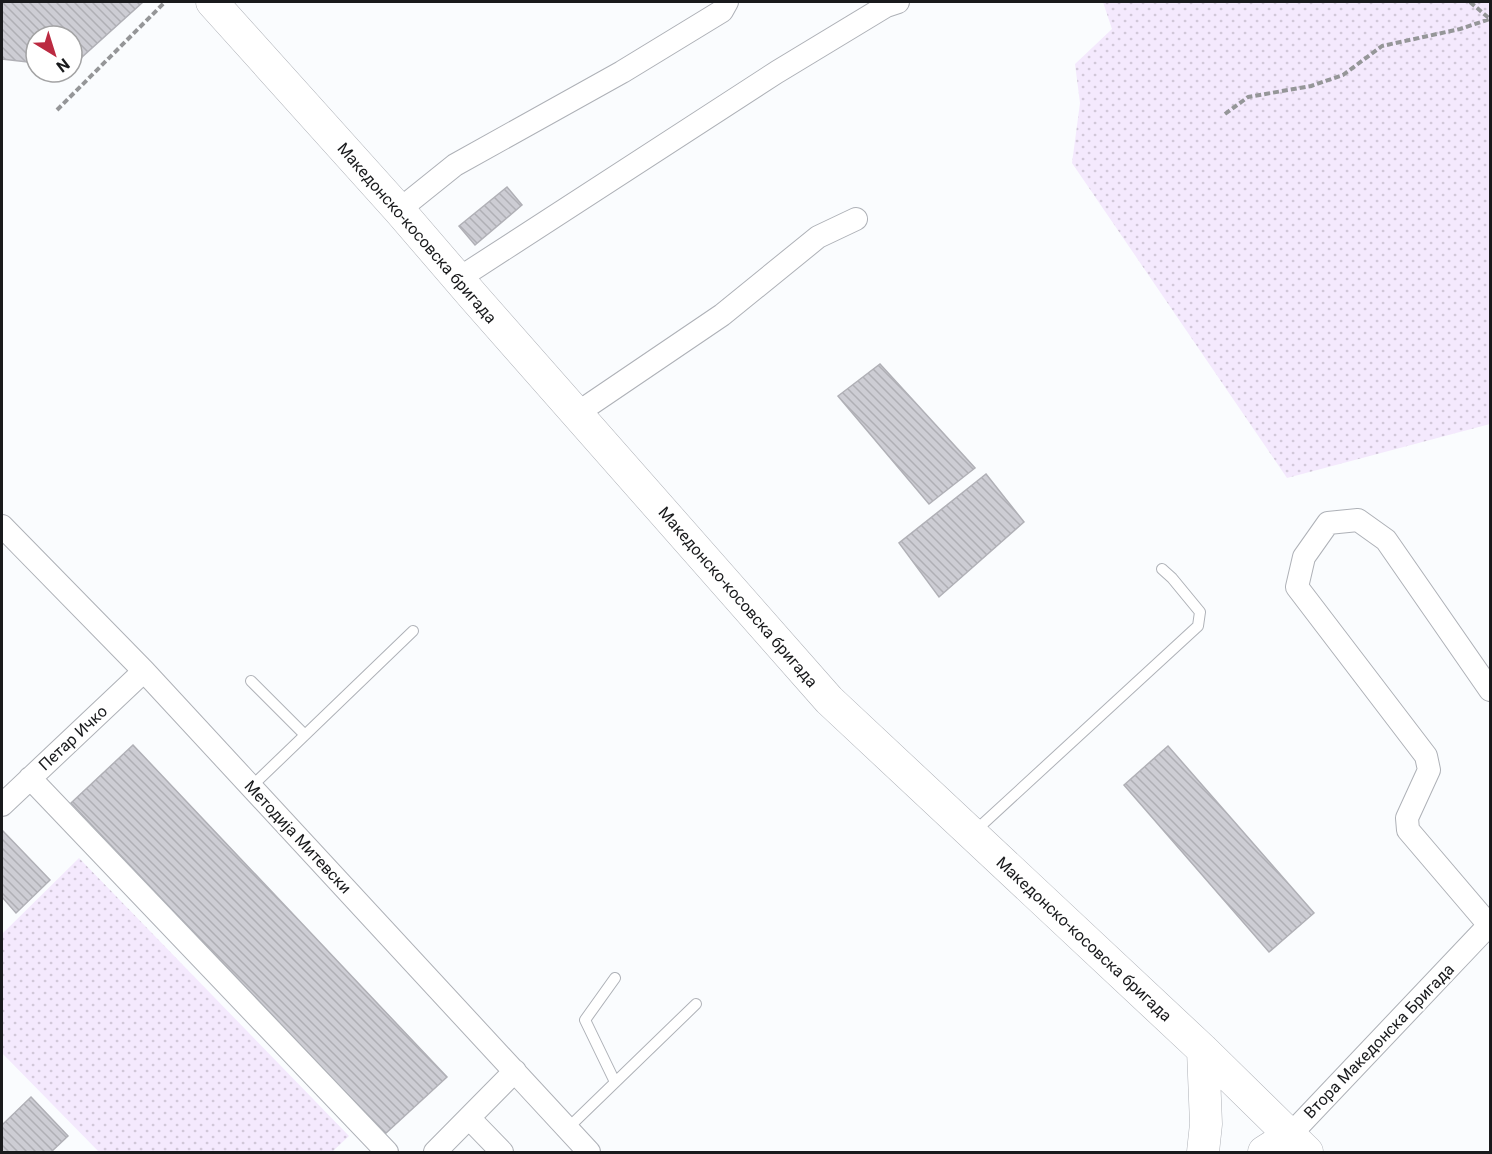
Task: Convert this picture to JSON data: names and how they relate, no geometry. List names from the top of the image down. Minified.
{"streets":{"street":["Македонско-косовска бригада","Петар Ичко","Методија Митевски","Втора Македонска Бригада"]},"crossings":[["Македонско-косовска бригада","Втора Македонска Бригада"],["Петар Ичко","Методија Митевски"]],"north":"bottom right"}
